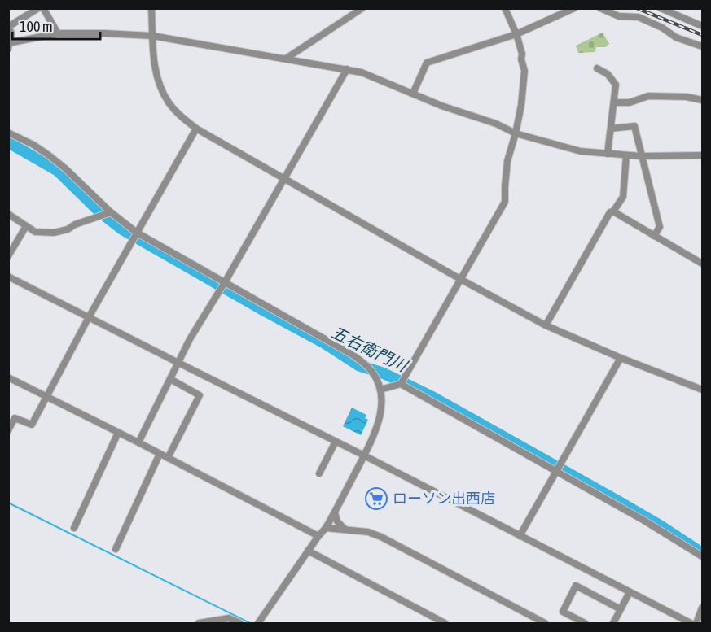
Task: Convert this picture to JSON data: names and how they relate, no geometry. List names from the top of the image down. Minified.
{"water":["五右衛門川"],"places":{"supermarket":["ローソン出西店"]},"scale_bar":"100 m"}
